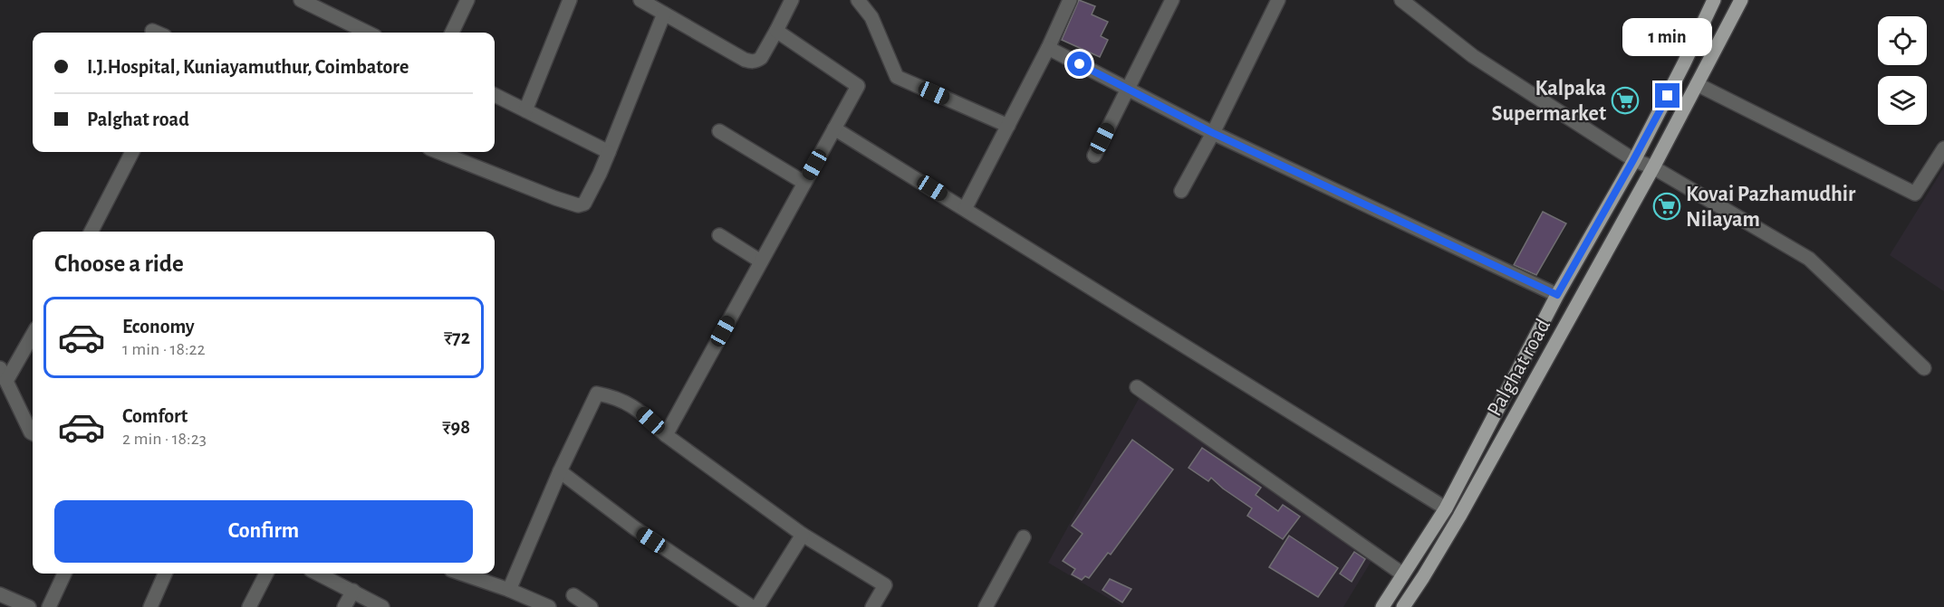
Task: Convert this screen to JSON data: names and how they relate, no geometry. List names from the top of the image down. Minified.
{"streets":{"main road":["Palghat road"]},"places":{"supermarket":["Kalpaka Supermarket","Kovai Pazhamudhir Nilayam"]},"page":{"bubble":"1 min","banner":["I.J.Hospital, Kuniayamuthur, Coimbatore","Palghat road"],"heading":"Choose a ride","list":[{"name":"Economy","note":"1 min · 18:22","value":"₹72"},{"name":"Comfort","note":"2 min · 18:23","value":"₹98"}],"buttons":"Confirm"}}
